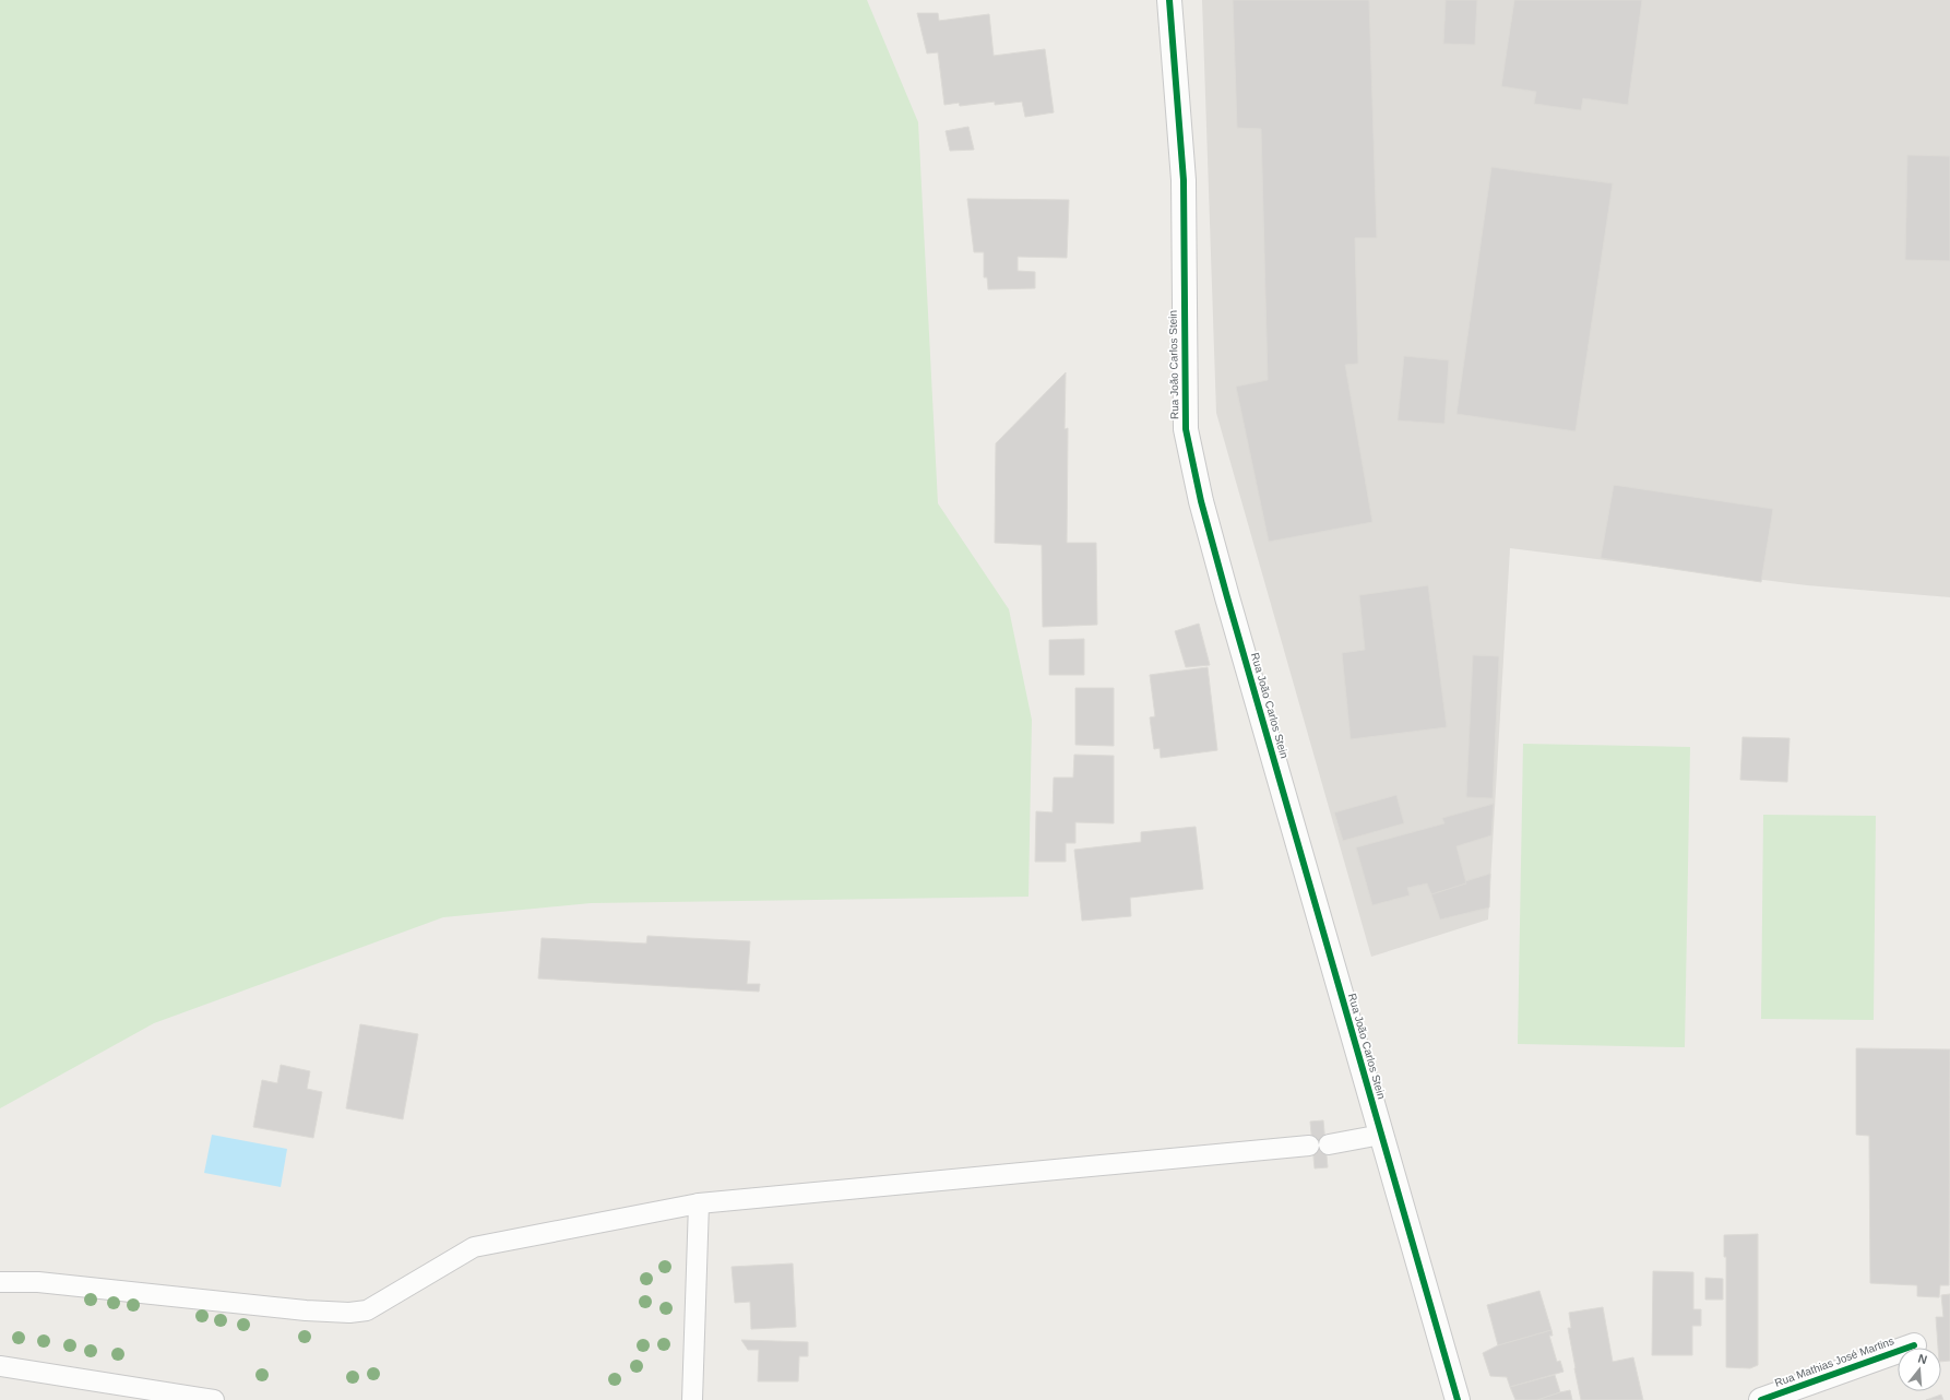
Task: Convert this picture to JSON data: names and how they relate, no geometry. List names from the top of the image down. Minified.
{"streets":{"street":["Rua João Carlos Stein","Rua Mathias José Martins"]},"north":"top"}
